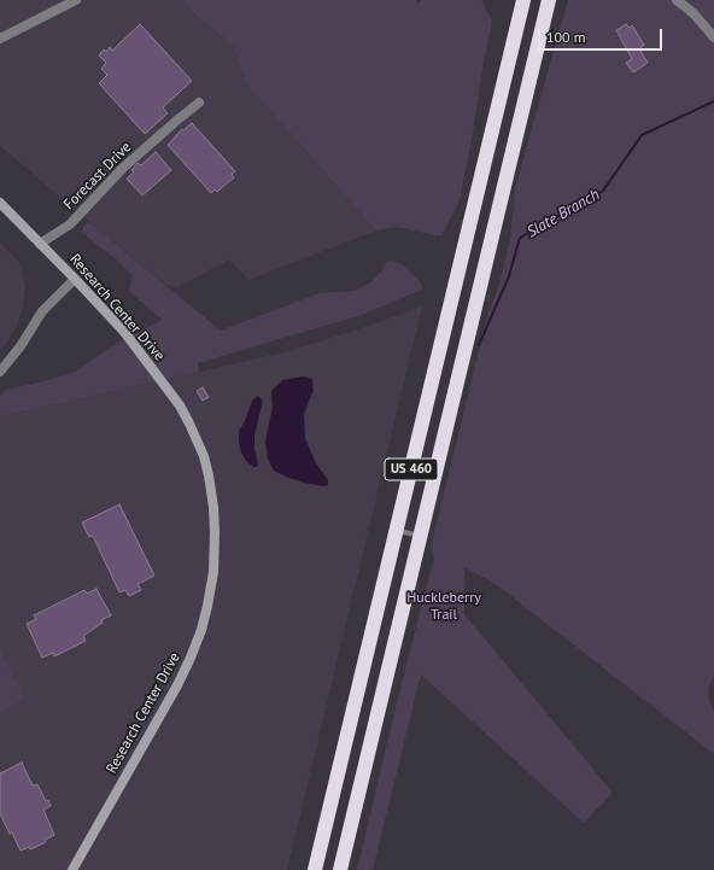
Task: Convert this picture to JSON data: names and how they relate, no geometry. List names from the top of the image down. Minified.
{"streets":{"highway":["US 460"],"main road":["Research Center Drive"],"street":["Forecast Drive"]},"crossings":[["Forecast Drive","Research Center Drive"]],"water":["Slate Branch"],"parks":["Huckleberry Trail"],"scale_bar":"100 m"}
